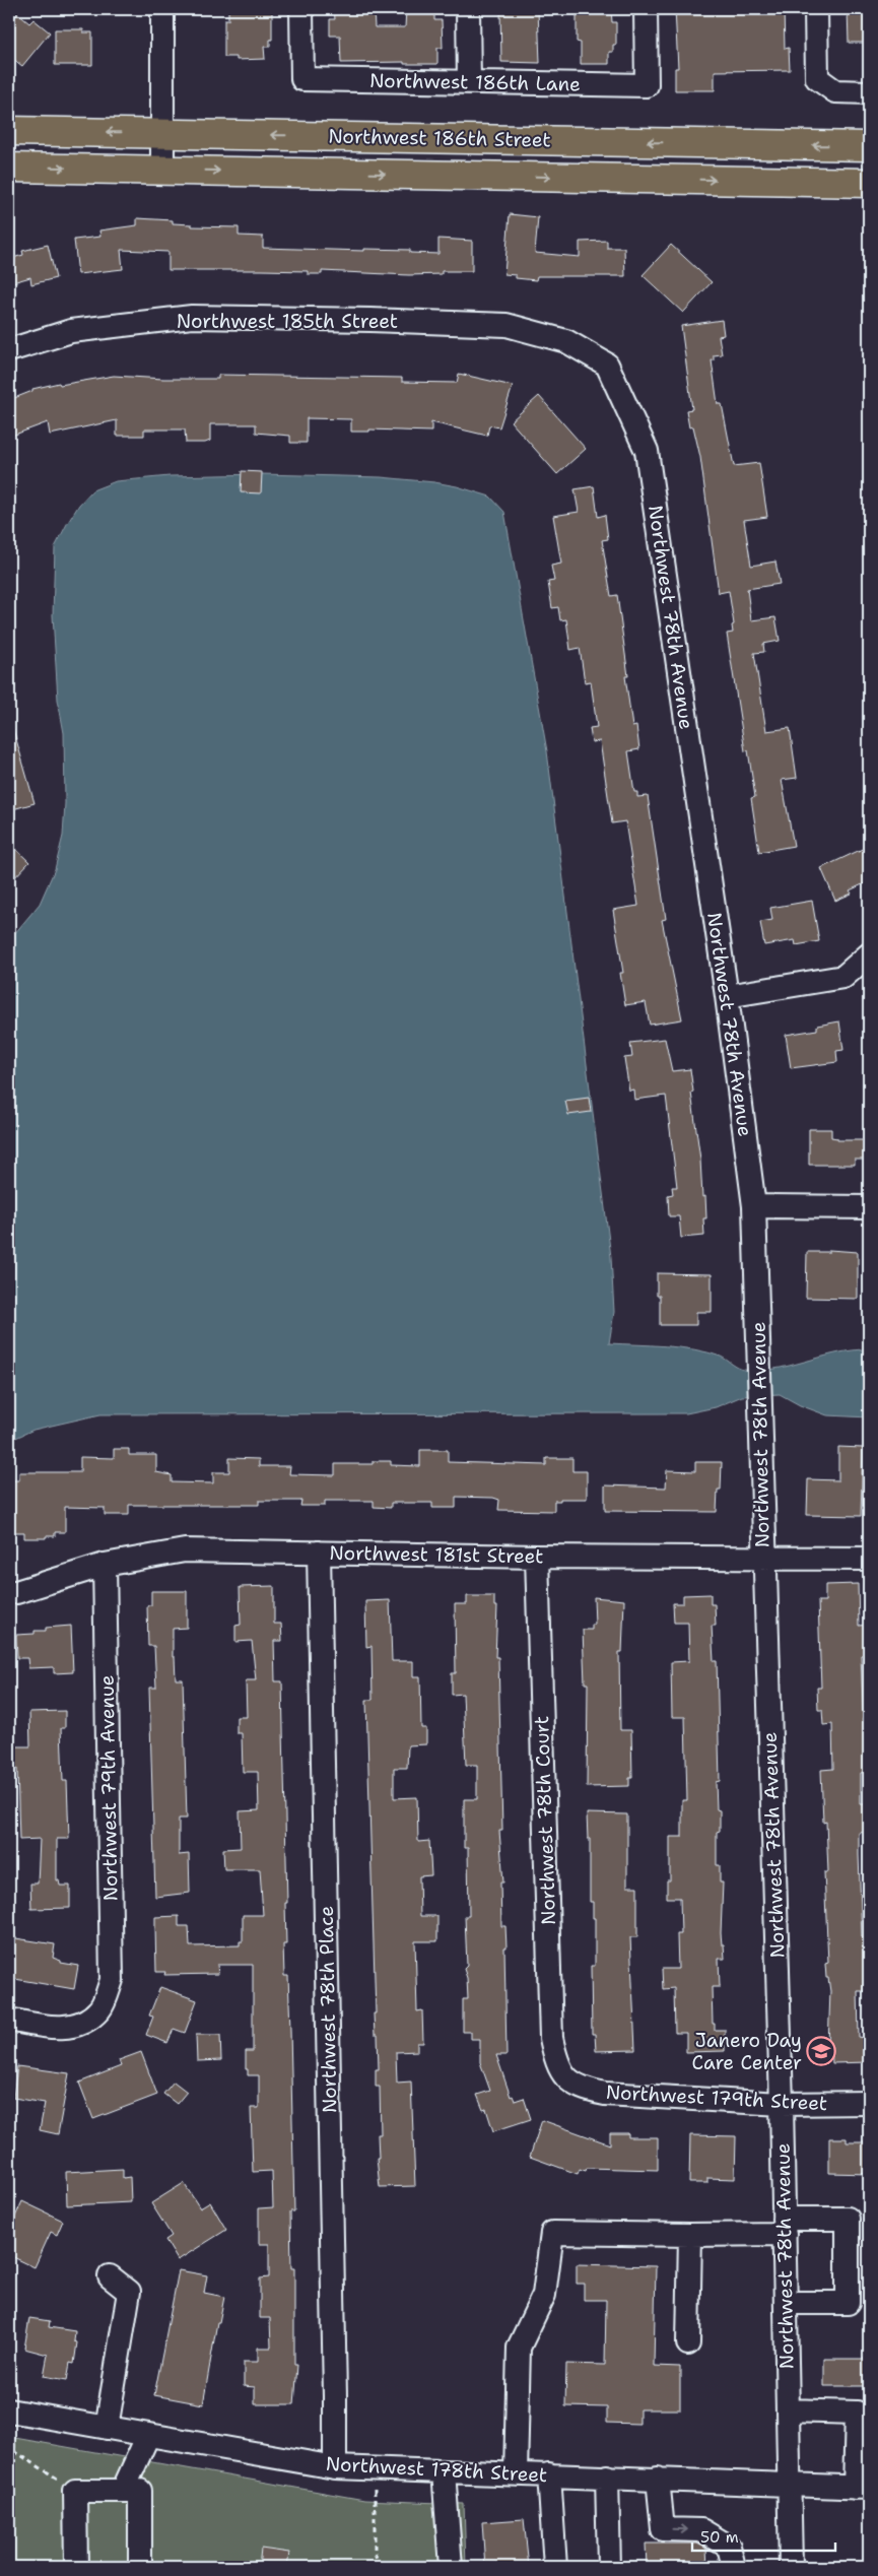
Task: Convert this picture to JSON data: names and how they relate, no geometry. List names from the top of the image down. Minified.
{"streets":{"main road":["Northwest 186th Street"],"street":["Northwest 186th Lane","Northwest 185th Street","Northwest 78th Avenue","Northwest 181st Street","Northwest 79th Avenue","Northwest 78th Court","Northwest 78th Place","Northwest 179th Street","Northwest 178th Street"]},"crossings":[["Northwest 185th Street","Northwest 78th Avenue"],["Northwest 78th Avenue","Northwest 181st Street"],["Northwest 78th Avenue","Northwest 179th Street"],["Northwest 78th Avenue","Northwest 178th Street"],["Northwest 181st Street","Northwest 79th Avenue"],["Northwest 181st Street","Northwest 78th Court"],["Northwest 181st Street","Northwest 78th Place"],["Northwest 78th Court","Northwest 179th Street"],["Northwest 78th Place","Northwest 178th Street"]],"places":{"school or university":["Janero Day Care Center"]},"scale_bar":"50 m"}
